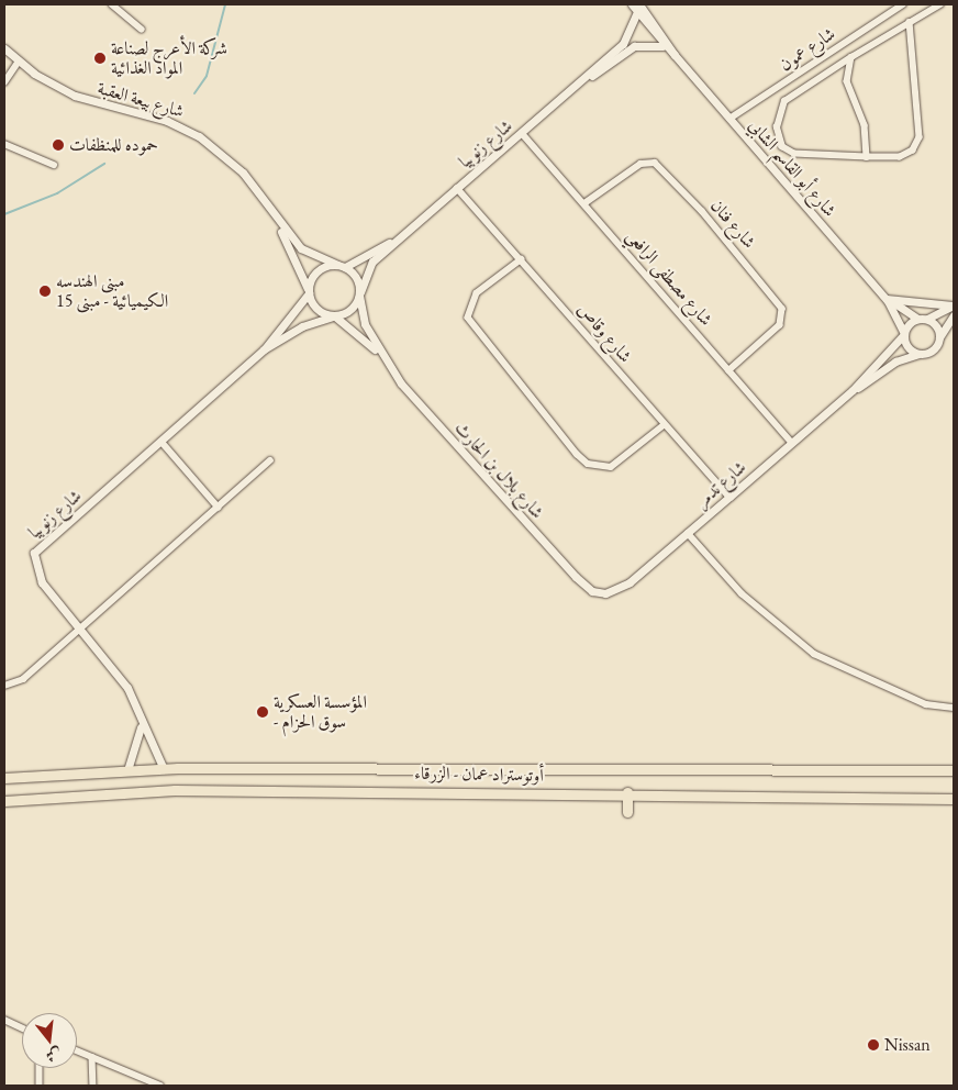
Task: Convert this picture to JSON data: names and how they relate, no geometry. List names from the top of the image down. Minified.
{"streets":{"highway":["أوتوستراد عمان - الزرقاء"],"street":["شارع عمون","شارع بيعة العقبة","شارع زنوبيا","شارع أبو القاسم الشابي","شارع فنان","شارع مصطفى الرافعي","شارع وقاص","شارع بلال بن الحارث","شارع تدمر"]},"crossings":[["شارع عمون","شارع أبو القاسم الشابي"],["شارع بيعة العقبة","شارع زنوبيا"],["شارع بيعة العقبة","شارع بلال بن الحارث"],["شارع زنوبيا","شارع أبو القاسم الشابي"],["شارع زنوبيا","شارع مصطفى الرافعي"],["شارع زنوبيا","شارع وقاص"],["شارع زنوبيا","شارع بلال بن الحارث"],["شارع زنوبيا","أوتوستراد عمان - الزرقاء"],["شارع أبو القاسم الشابي","شارع تدمر"],["شارع فنان","شارع مصطفى الرافعي"],["شارع مصطفى الرافعي","شارع تدمر"],["شارع وقاص","شارع تدمر"],["شارع بلال بن الحارث","شارع تدمر"]],"places":["شركة الأعرج لصناعة المواد الغذائية","حموده للمنظفات","مبنى الهندسه الكيميائية - مبنى 15","المؤسسة العسكرية - سوق الحزام","Nissan"],"north":"bottom"}
